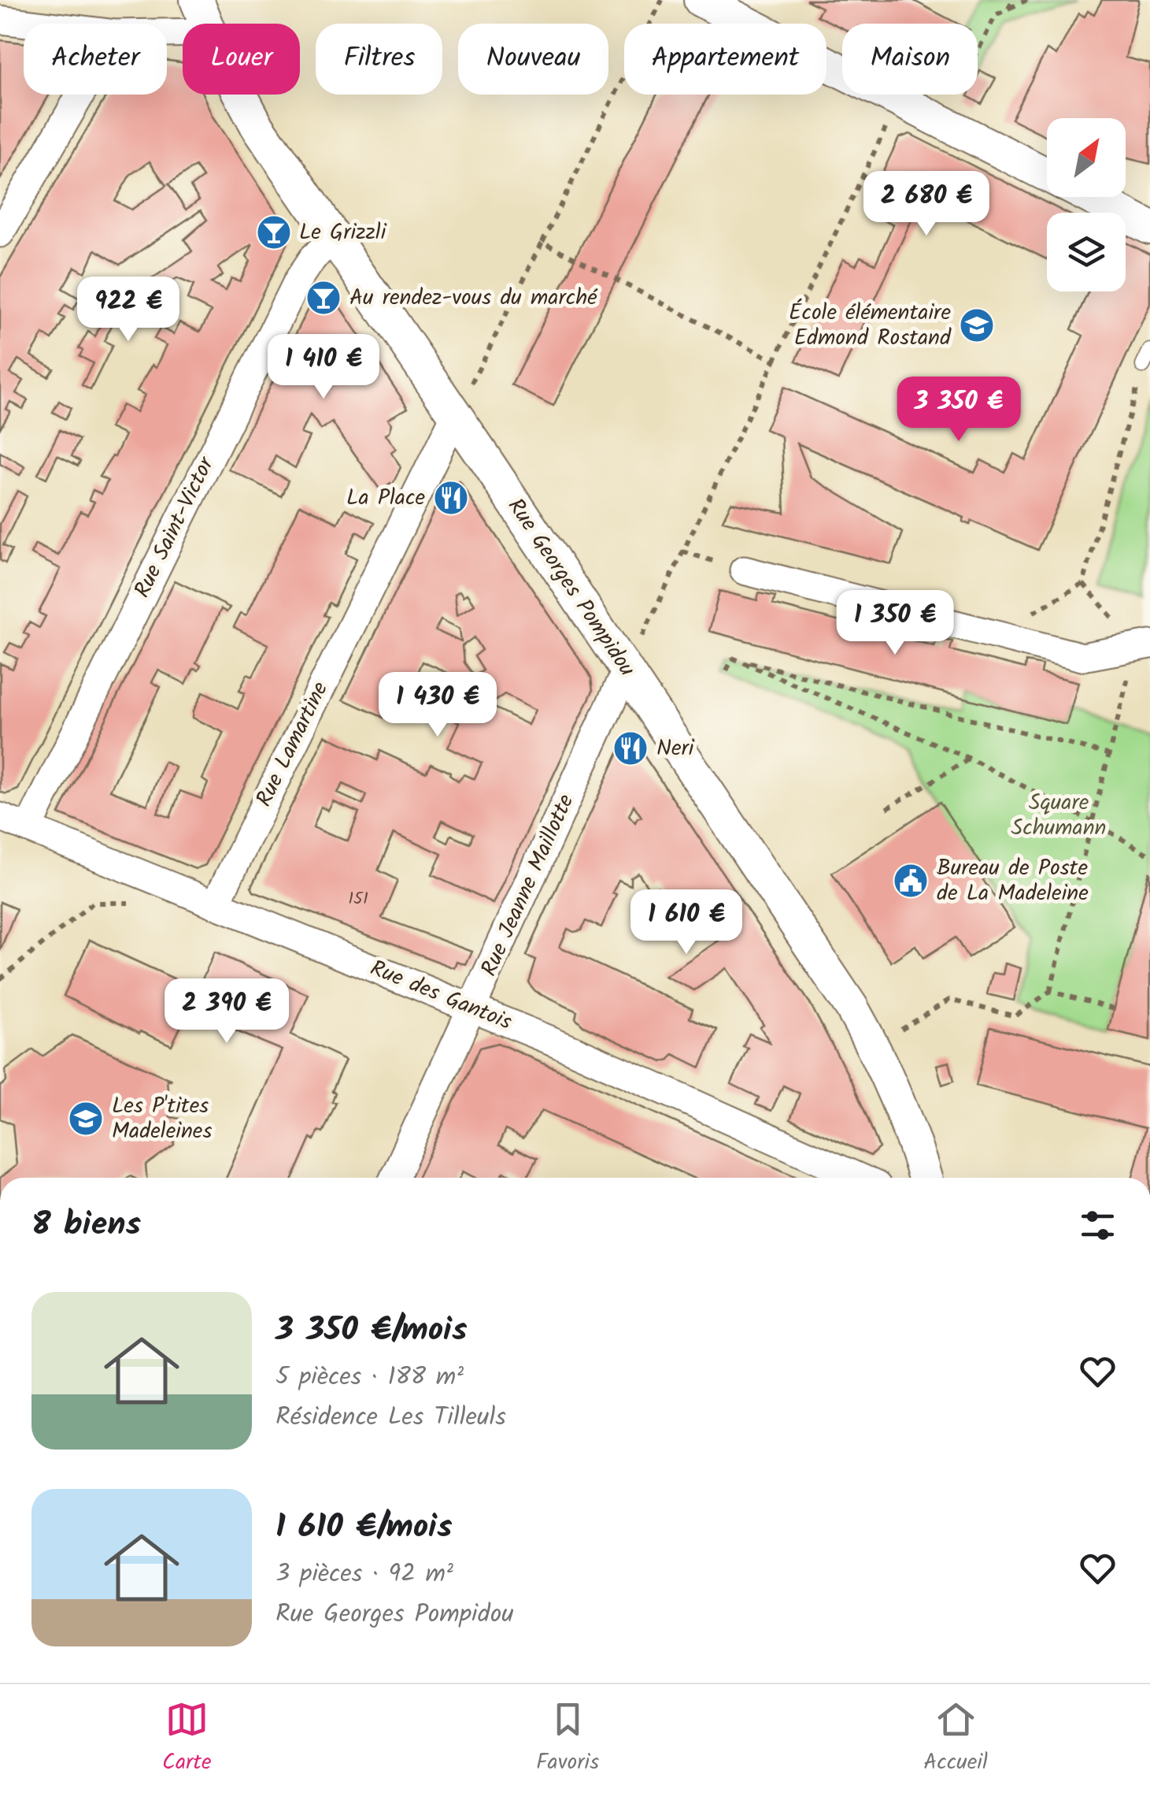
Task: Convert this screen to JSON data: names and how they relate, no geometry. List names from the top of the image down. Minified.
{"streets":{"street":["Rue Saint-Victor","Rue Georges Pompidou","Rue Lamartine","Rue Jeanne Maillotte","Rue des Gantois"]},"crossings":[["Rue Saint-Victor","Rue Georges Pompidou"],["Rue Saint-Victor","Rue des Gantois"],["Rue Georges Pompidou","Rue Lamartine"],["Rue Georges Pompidou","Rue Jeanne Maillotte"],["Rue Lamartine","Rue des Gantois"],["Rue Jeanne Maillotte","Rue des Gantois"]],"parks":["Square Schumann"],"places":{"bar":["Le Grizzli","Au rendez-vous du marché"],"school or university":["École élémentaire Edmond Rostand","Les P'tites Madeleines"],"restaurant":["La Place","Neri"],"public building":["Bureau de Poste de La Madeleine"]},"house_numbers":["151"],"north":"top right","page":{"chip":["Acheter","Louer","Filtres","Nouveau","Appartement","Maison"],"price":["2 680 €","922 €","1 410 €","3 350 €","1 350 €","1 430 €","1 610 €","2 390 €"],"heading":"8 biens","list":[{"name":"3 350 €/mois","note":"5 pièces · 188 m² · Résidence Les Tilleuls"},{"name":"1 610 €/mois","note":"3 pièces · 92 m² · Rue Georges Pompidou"}],"tabs":["Carte","Favoris","Accueil"]}}
